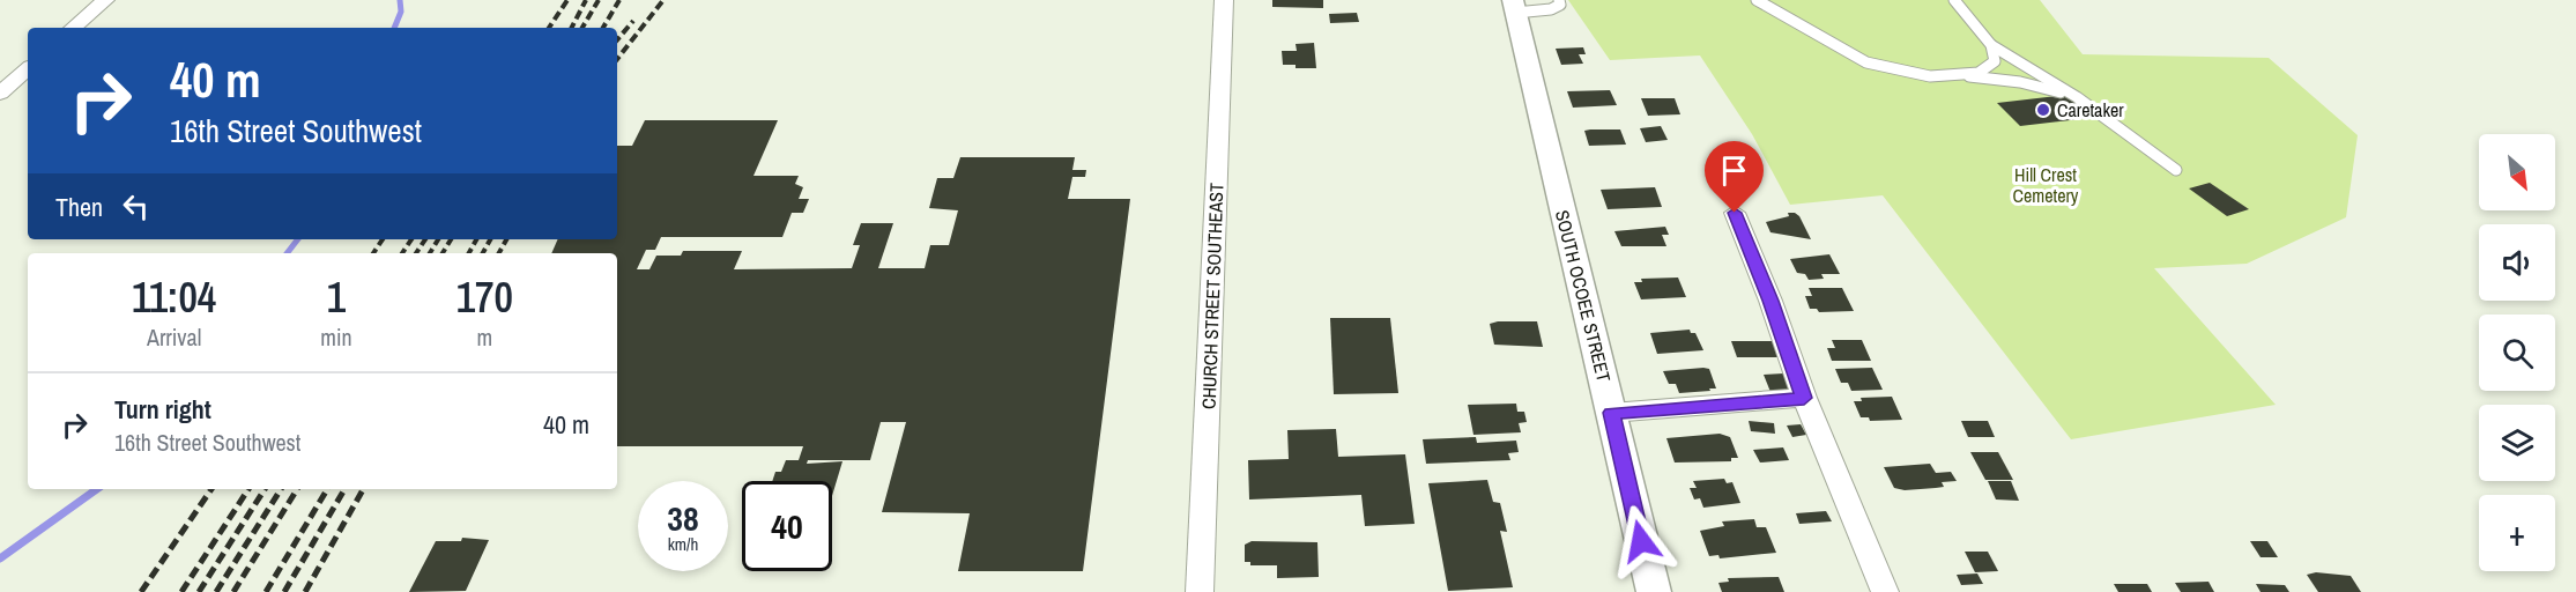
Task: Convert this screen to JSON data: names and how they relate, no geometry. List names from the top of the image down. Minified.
{"streets":{"street":["CHURCH STREET SOUTHEAST","SOUTH OCOEE STREET"]},"parks":["Hill Crest Cemetery"],"places":["Caretaker"],"north":"bottom right","page":{"turn":["40 m","16th Street Southwest"],"map_buttons":"+","then":"Then","eta":["11:04","Arrival","1","min","170","m"],"list":[{"name":"Turn right","note":"16th Street Southwest","value":"40 m"}],"speed":"38 km/h","limit":"40"}}
